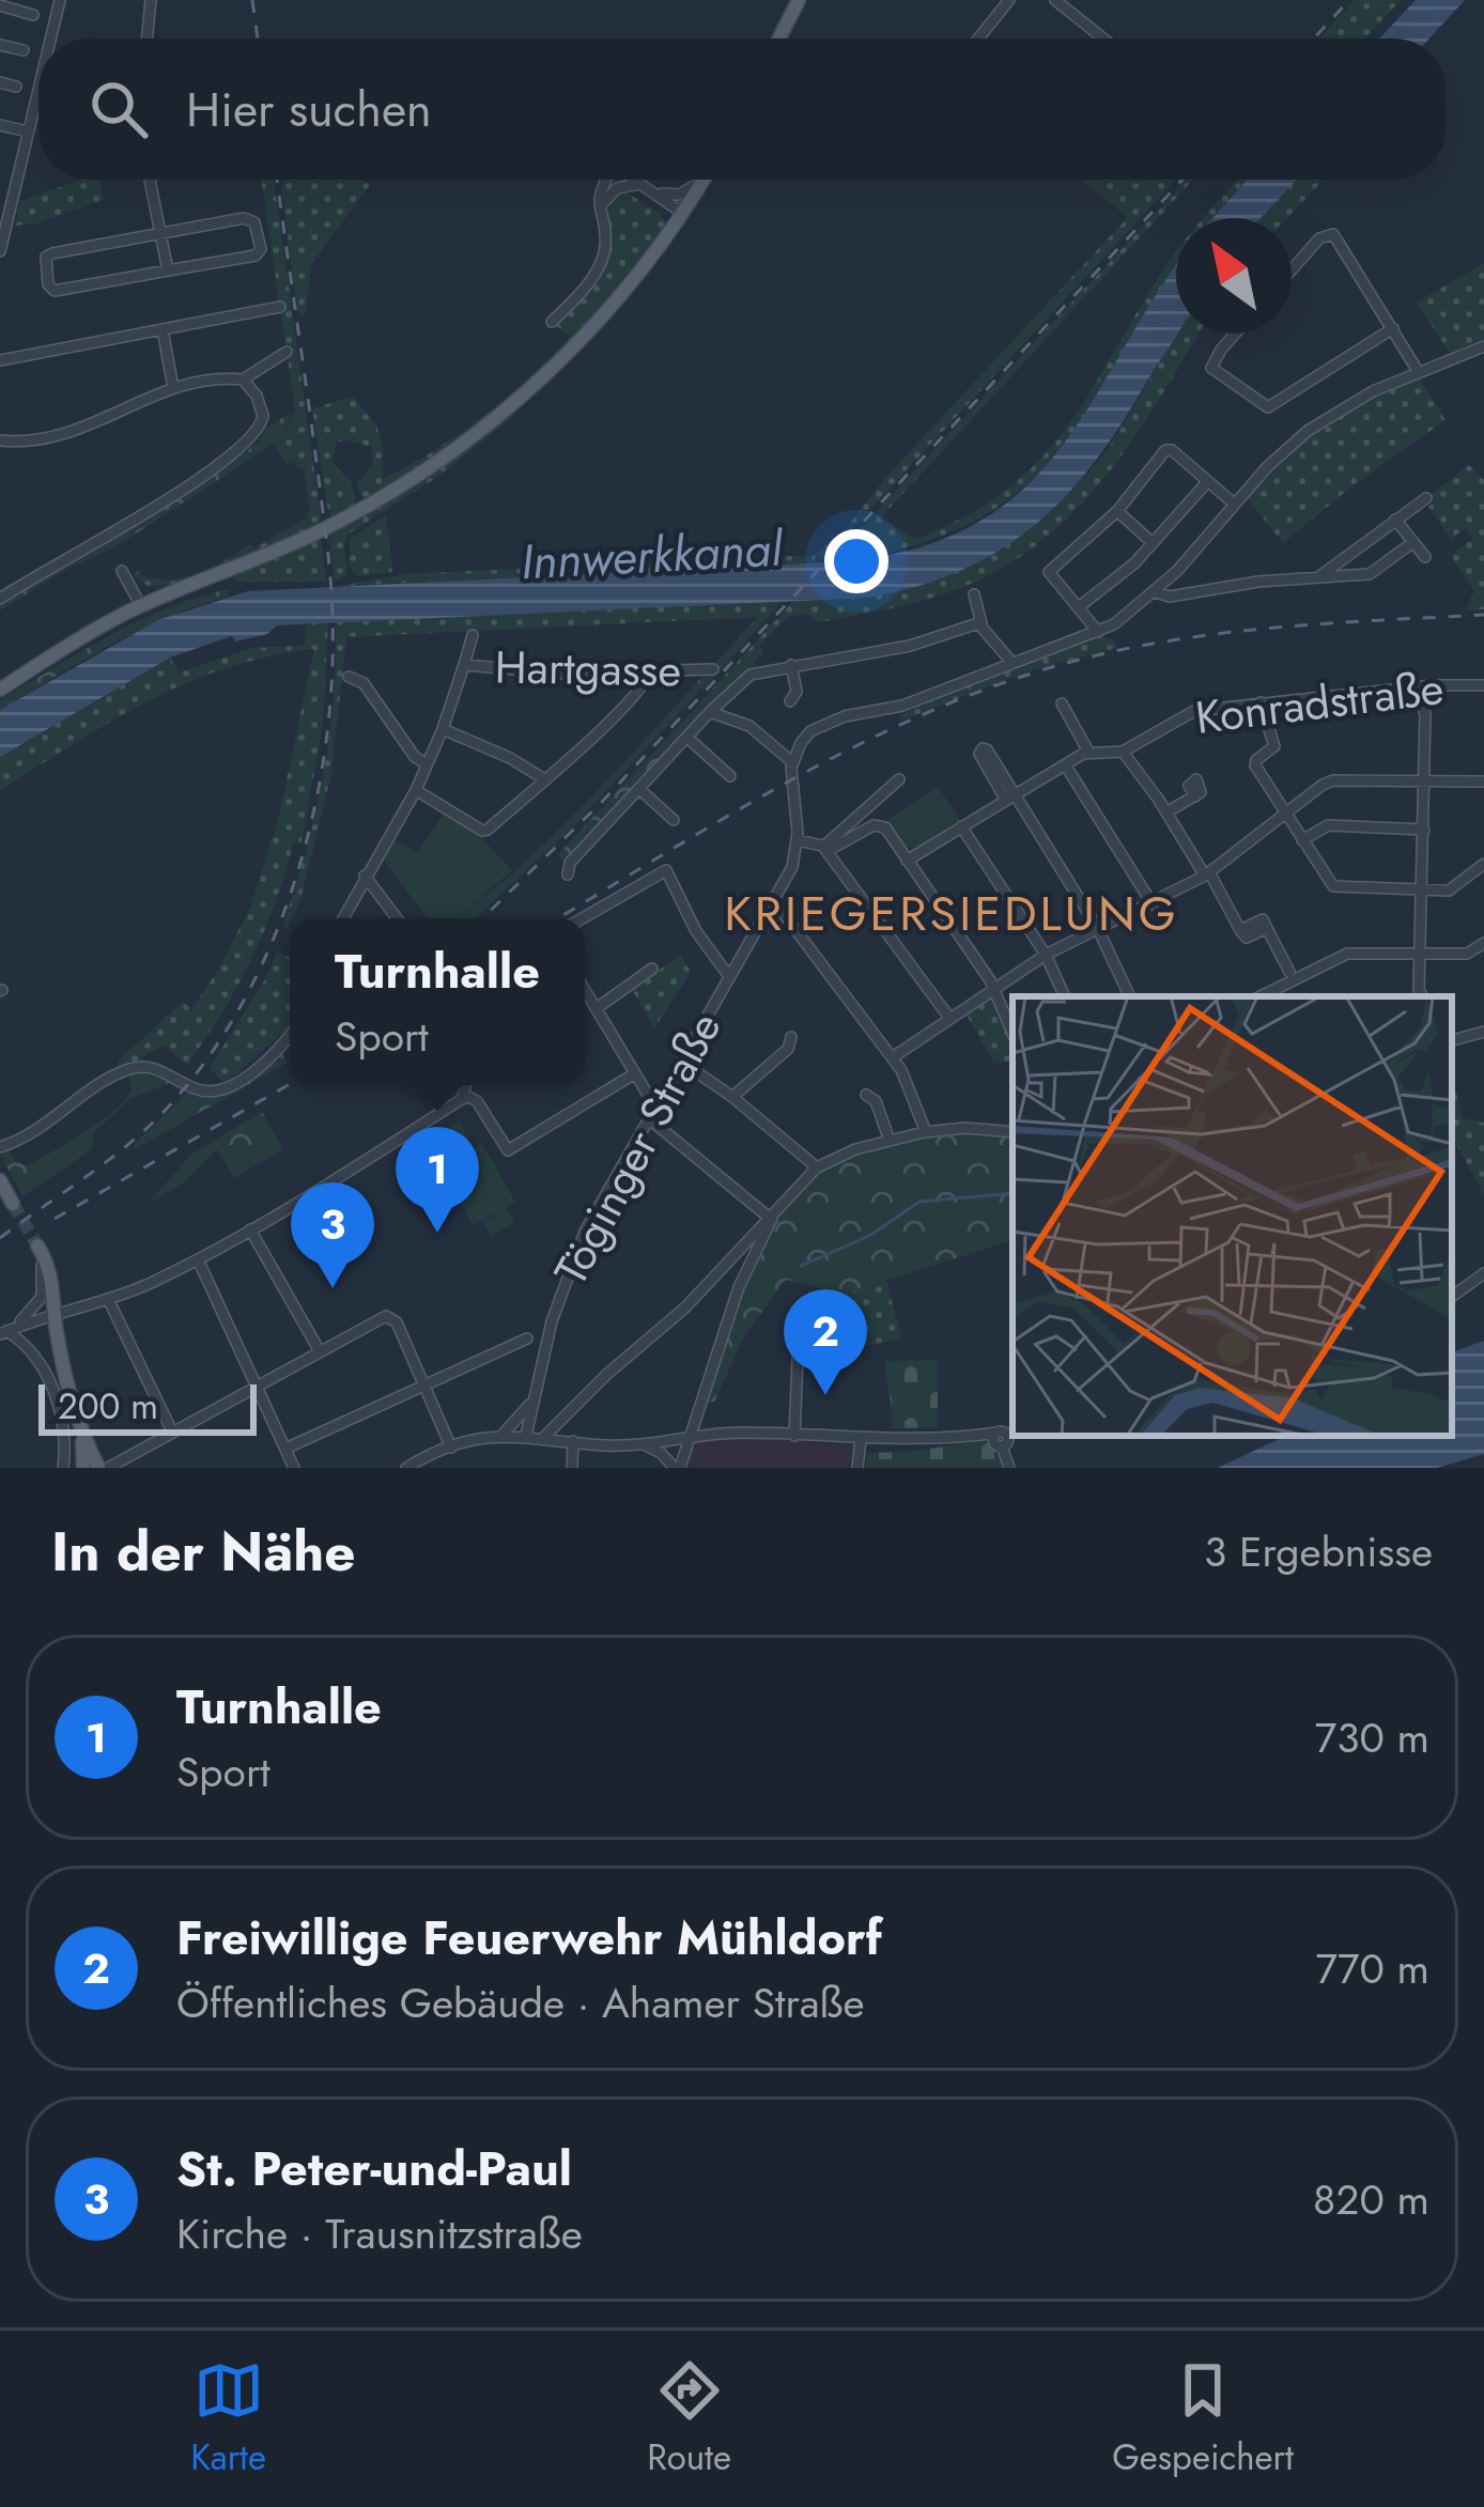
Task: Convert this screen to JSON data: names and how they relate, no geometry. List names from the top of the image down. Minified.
{"streets":{"street":["Hartgasse","Konradstraße","Töginger Straße"]},"districts":["KRIEGERSIEDLUNG"],"water":["Innwerkkanal"],"scale_bar":"200 m","north":"top left","page":{"search":"Hier suchen","popup":["Turnhalle","Sport"],"pins":["1","3","2"],"scale":"200 m","heading":["In der Nähe","3 Ergebnisse"],"list":[{"mark":"1","name":"Turnhalle","note":"Sport","value":"730 m"},{"mark":"2","name":"Freiwillige Feuerwehr Mühldorf","note":"Öffentliches Gebäude · Ahamer Straße","value":"770 m"},{"mark":"3","name":"St. Peter-und-Paul","note":"Kirche · Trausnitzstraße","value":"820 m"}],"nav":["Karte","Route","Gespeichert"]}}
